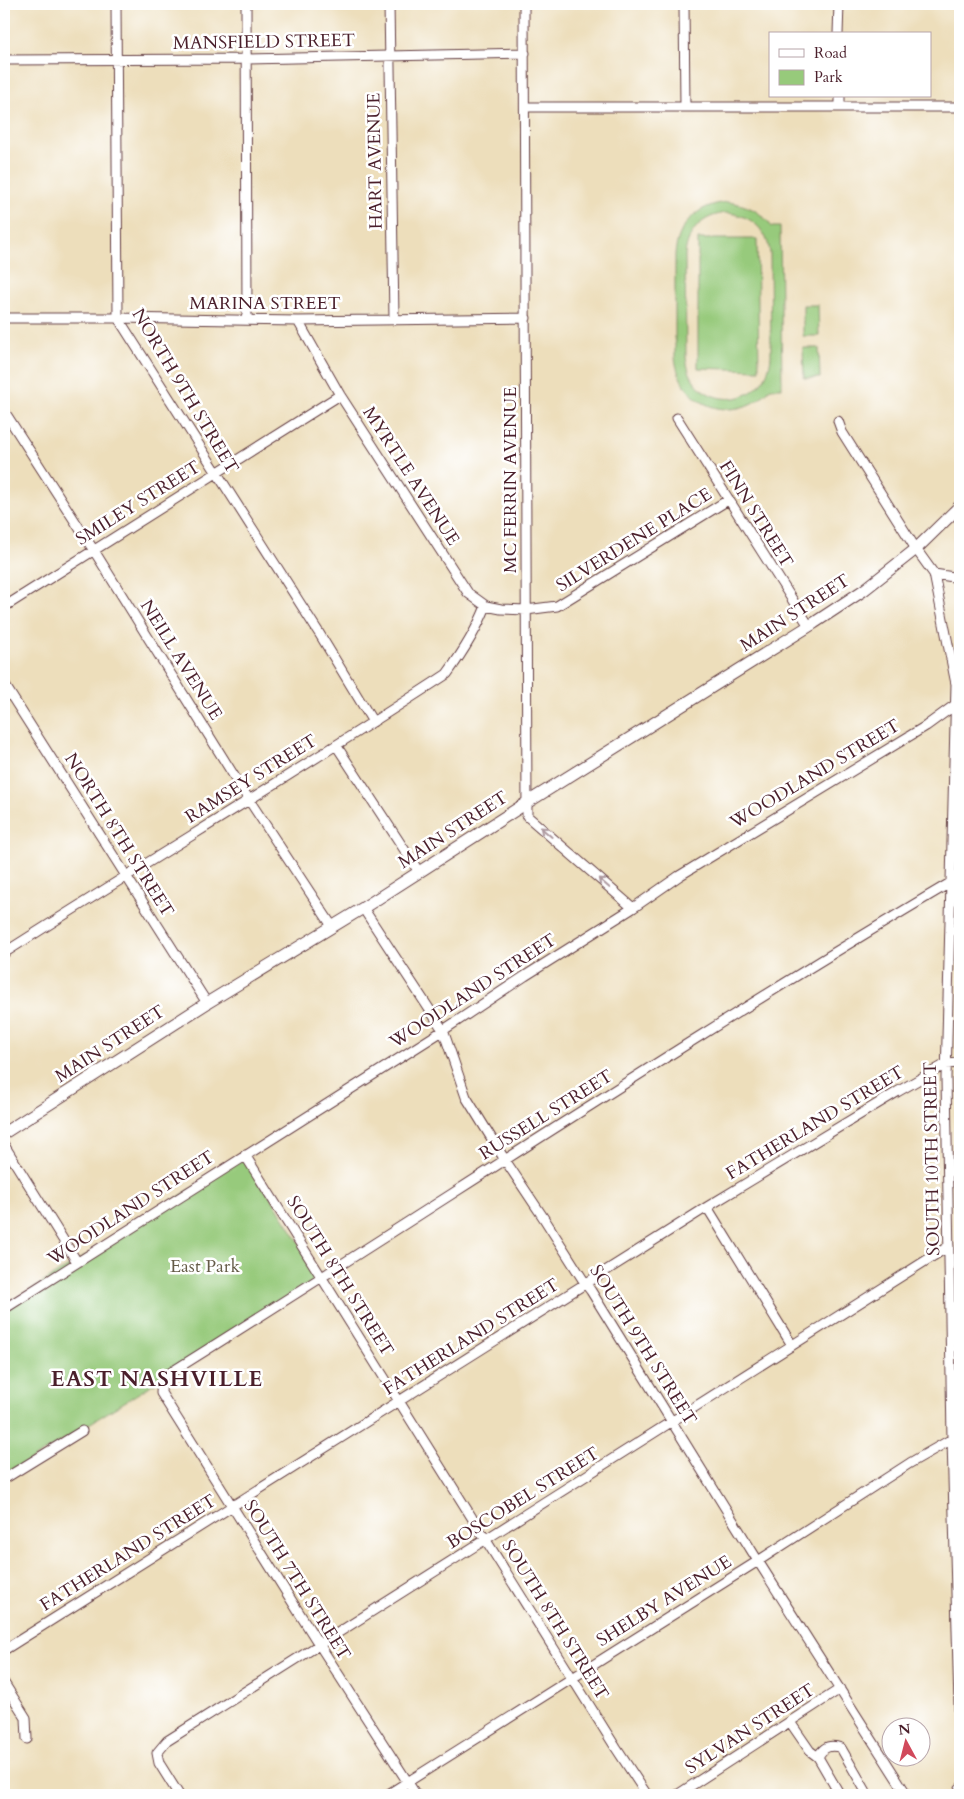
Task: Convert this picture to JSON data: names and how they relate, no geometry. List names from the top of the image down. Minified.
{"streets":{"main road":["MAIN STREET"],"street":["MANSFIELD STREET","HART AVENUE","MARINA STREET","NORTH 9TH STREET","MYRTLE AVENUE","MC FERRIN AVENUE","SMILEY STREET","FINN STREET","SILVERDENE PLACE","NEILL AVENUE","WOODLAND STREET","RAMSEY STREET","NORTH 8TH STREET","RUSSELL STREET","FATHERLAND STREET","SOUTH 10TH STREET","SOUTH 8TH STREET","SOUTH 9TH STREET","BOSCOBEL STREET","SOUTH 7TH STREET","SHELBY AVENUE","SYLVAN STREET"]},"crossings":[["MANSFIELD STREET","HART AVENUE"],["MANSFIELD STREET","NORTH 9TH STREET"],["MANSFIELD STREET","MC FERRIN AVENUE"],["HART AVENUE","MARINA STREET"],["MARINA STREET","NORTH 9TH STREET"],["MARINA STREET","MYRTLE AVENUE"],["MARINA STREET","MC FERRIN AVENUE"],["NORTH 9TH STREET","SMILEY STREET"],["NORTH 9TH STREET","RAMSEY STREET"],["MYRTLE AVENUE","SMILEY STREET"],["MYRTLE AVENUE","RAMSEY STREET"],["MC FERRIN AVENUE","SILVERDENE PLACE"],["MC FERRIN AVENUE","MAIN STREET"],["MC FERRIN AVENUE","WOODLAND STREET"],["SMILEY STREET","NEILL AVENUE"],["FINN STREET","SILVERDENE PLACE"],["FINN STREET","MAIN STREET"],["MAIN STREET","NEILL AVENUE"],["MAIN STREET","NORTH 8TH STREET"],["MAIN STREET","SOUTH 9TH STREET"],["NEILL AVENUE","RAMSEY STREET"],["WOODLAND STREET","SOUTH 10TH STREET"],["WOODLAND STREET","SOUTH 8TH STREET"],["WOODLAND STREET","SOUTH 9TH STREET"],["RAMSEY STREET","NORTH 8TH STREET"],["RUSSELL STREET","SOUTH 10TH STREET"],["RUSSELL STREET","SOUTH 8TH STREET"],["RUSSELL STREET","SOUTH 9TH STREET"],["RUSSELL STREET","SOUTH 7TH STREET"],["FATHERLAND STREET","SOUTH 10TH STREET"],["FATHERLAND STREET","SOUTH 8TH STREET"],["FATHERLAND STREET","SOUTH 9TH STREET"],["FATHERLAND STREET","SOUTH 7TH STREET"],["SOUTH 10TH STREET","BOSCOBEL STREET"],["SOUTH 10TH STREET","SHELBY AVENUE"],["SOUTH 8TH STREET","BOSCOBEL STREET"],["SOUTH 8TH STREET","SHELBY AVENUE"],["SOUTH 9TH STREET","BOSCOBEL STREET"],["SOUTH 9TH STREET","SHELBY AVENUE"],["SOUTH 9TH STREET","SYLVAN STREET"],["BOSCOBEL STREET","SOUTH 7TH STREET"],["SOUTH 7TH STREET","SHELBY AVENUE"]],"districts":["EAST NASHVILLE"],"parks":["East Park"],"legend":["Road","Park"],"north":"top"}
